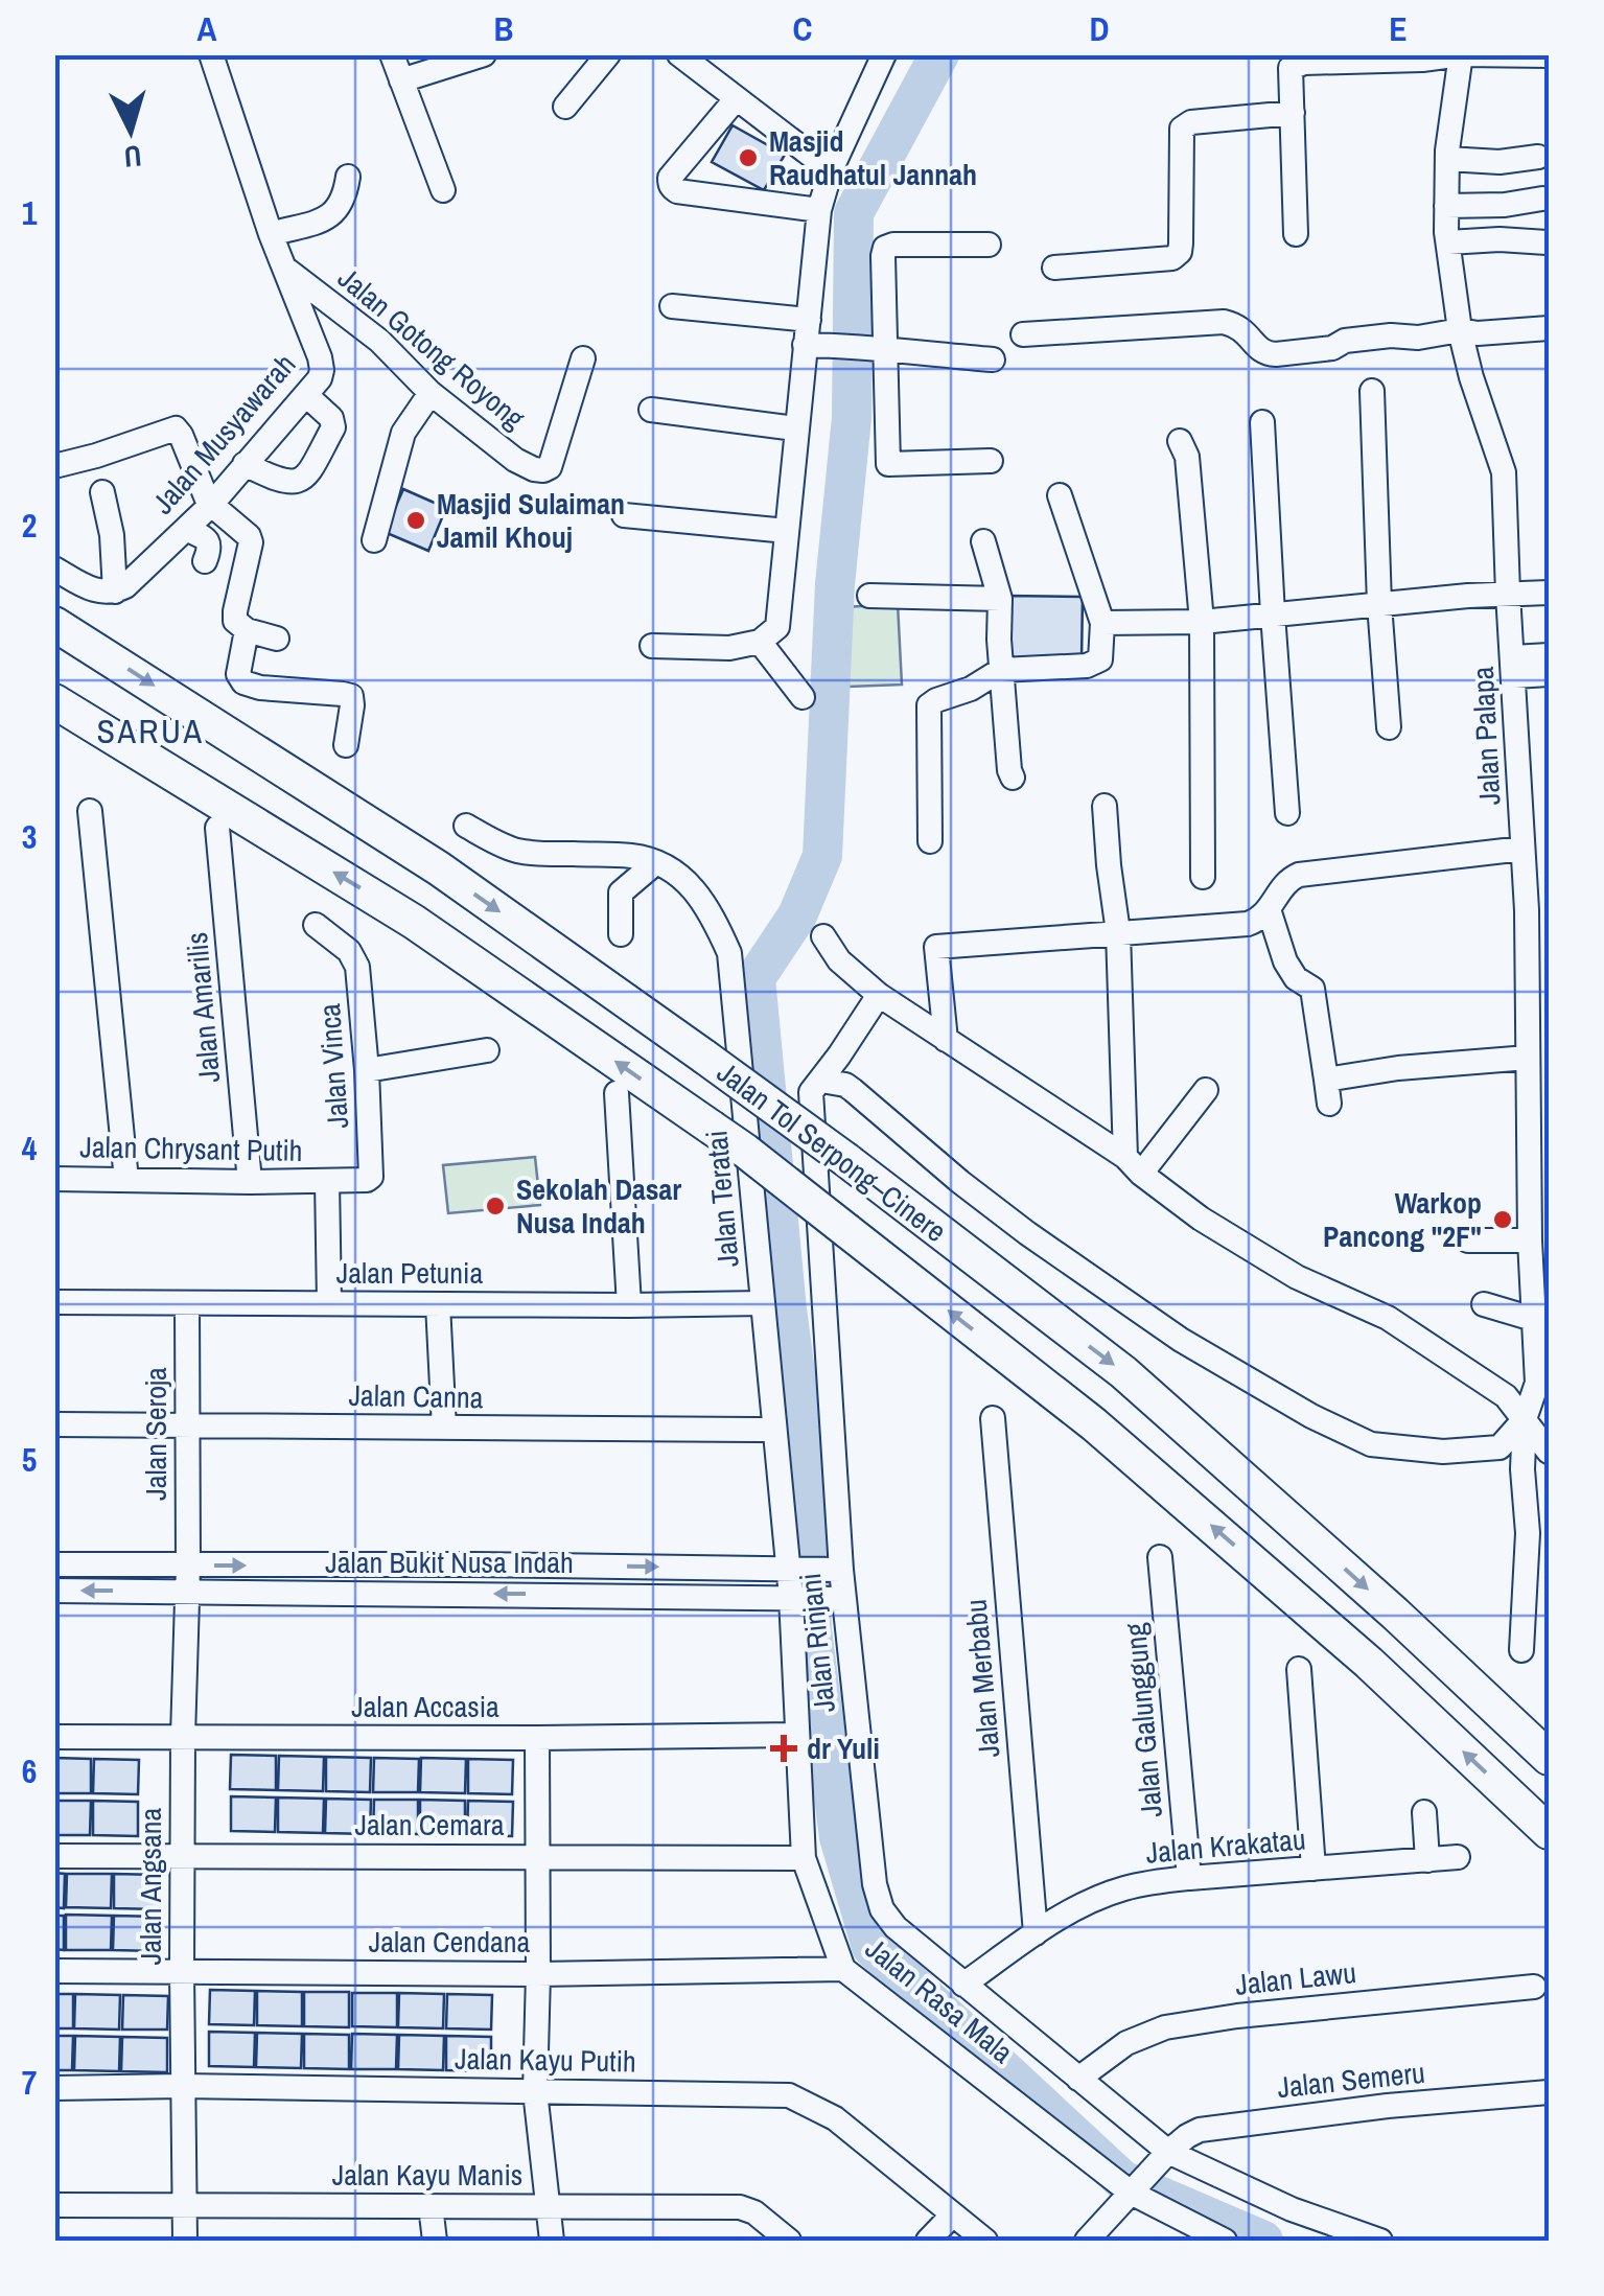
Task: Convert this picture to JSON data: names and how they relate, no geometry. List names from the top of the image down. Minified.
{"streets":{"highway":["Jalan Tol Serpong–Cinere"],"street":["Jalan Gotong Royong","Jalan Musyawarah","Jalan Palapa","Jalan Amarilis","Jalan Vinca","Jalan Chrysant Putih","Jalan Teratai","Jalan Petunia","Jalan Canna","Jalan Seroja","Jalan Bukit Nusa Indah","Jalan Rinjani","Jalan Merbabu","Jalan Accasia","Jalan Galunggung","Jalan Cemara","Jalan Krakatau","Jalan Angsana","Jalan Cendana","Jalan Lawu","Jalan Rasa Mala","Jalan Kayu Putih","Jalan Semeru","Jalan Kayu Manis"]},"crossings":[["Jalan Gotong Royong","Jalan Musyawarah"],["Jalan Amarilis","Jalan Chrysant Putih"],["Jalan Vinca","Jalan Chrysant Putih"],["Jalan Teratai","Jalan Petunia"],["Jalan Teratai","Jalan Canna"],["Jalan Teratai","Jalan Bukit Nusa Indah"],["Jalan Teratai","Jalan Rasa Mala"],["Jalan Petunia","Jalan Seroja"],["Jalan Canna","Jalan Seroja"],["Jalan Seroja","Jalan Bukit Nusa Indah"],["Jalan Seroja","Jalan Angsana"],["Jalan Bukit Nusa Indah","Jalan Rinjani"],["Jalan Bukit Nusa Indah","Jalan Angsana"],["Jalan Bukit Nusa Indah","Jalan Rasa Mala"],["Jalan Rinjani","Jalan Krakatau"],["Jalan Rinjani","Jalan Lawu"],["Jalan Rinjani","Jalan Semeru"],["Jalan Merbabu","Jalan Krakatau"],["Jalan Accasia","Jalan Angsana"],["Jalan Accasia","Jalan Rasa Mala"],["Jalan Galunggung","Jalan Krakatau"],["Jalan Cemara","Jalan Angsana"],["Jalan Cemara","Jalan Rasa Mala"],["Jalan Angsana","Jalan Cendana"],["Jalan Angsana","Jalan Kayu Putih"],["Jalan Angsana","Jalan Kayu Manis"],["Jalan Cendana","Jalan Rasa Mala"]],"districts":["SARUA"],"places":{"other":["Masjid Raudhatul Jannah","Masjid Sulaiman Jamil Khouj","Sekolah Dasar Nusa Indah","Warkop Pancong \"2F\""],"health":["dr Yuli"]},"north":"bottom","grid":{"columns":["A","B","C","D","E"],"rows":["1","2","3","4","5","6","7"]}}
